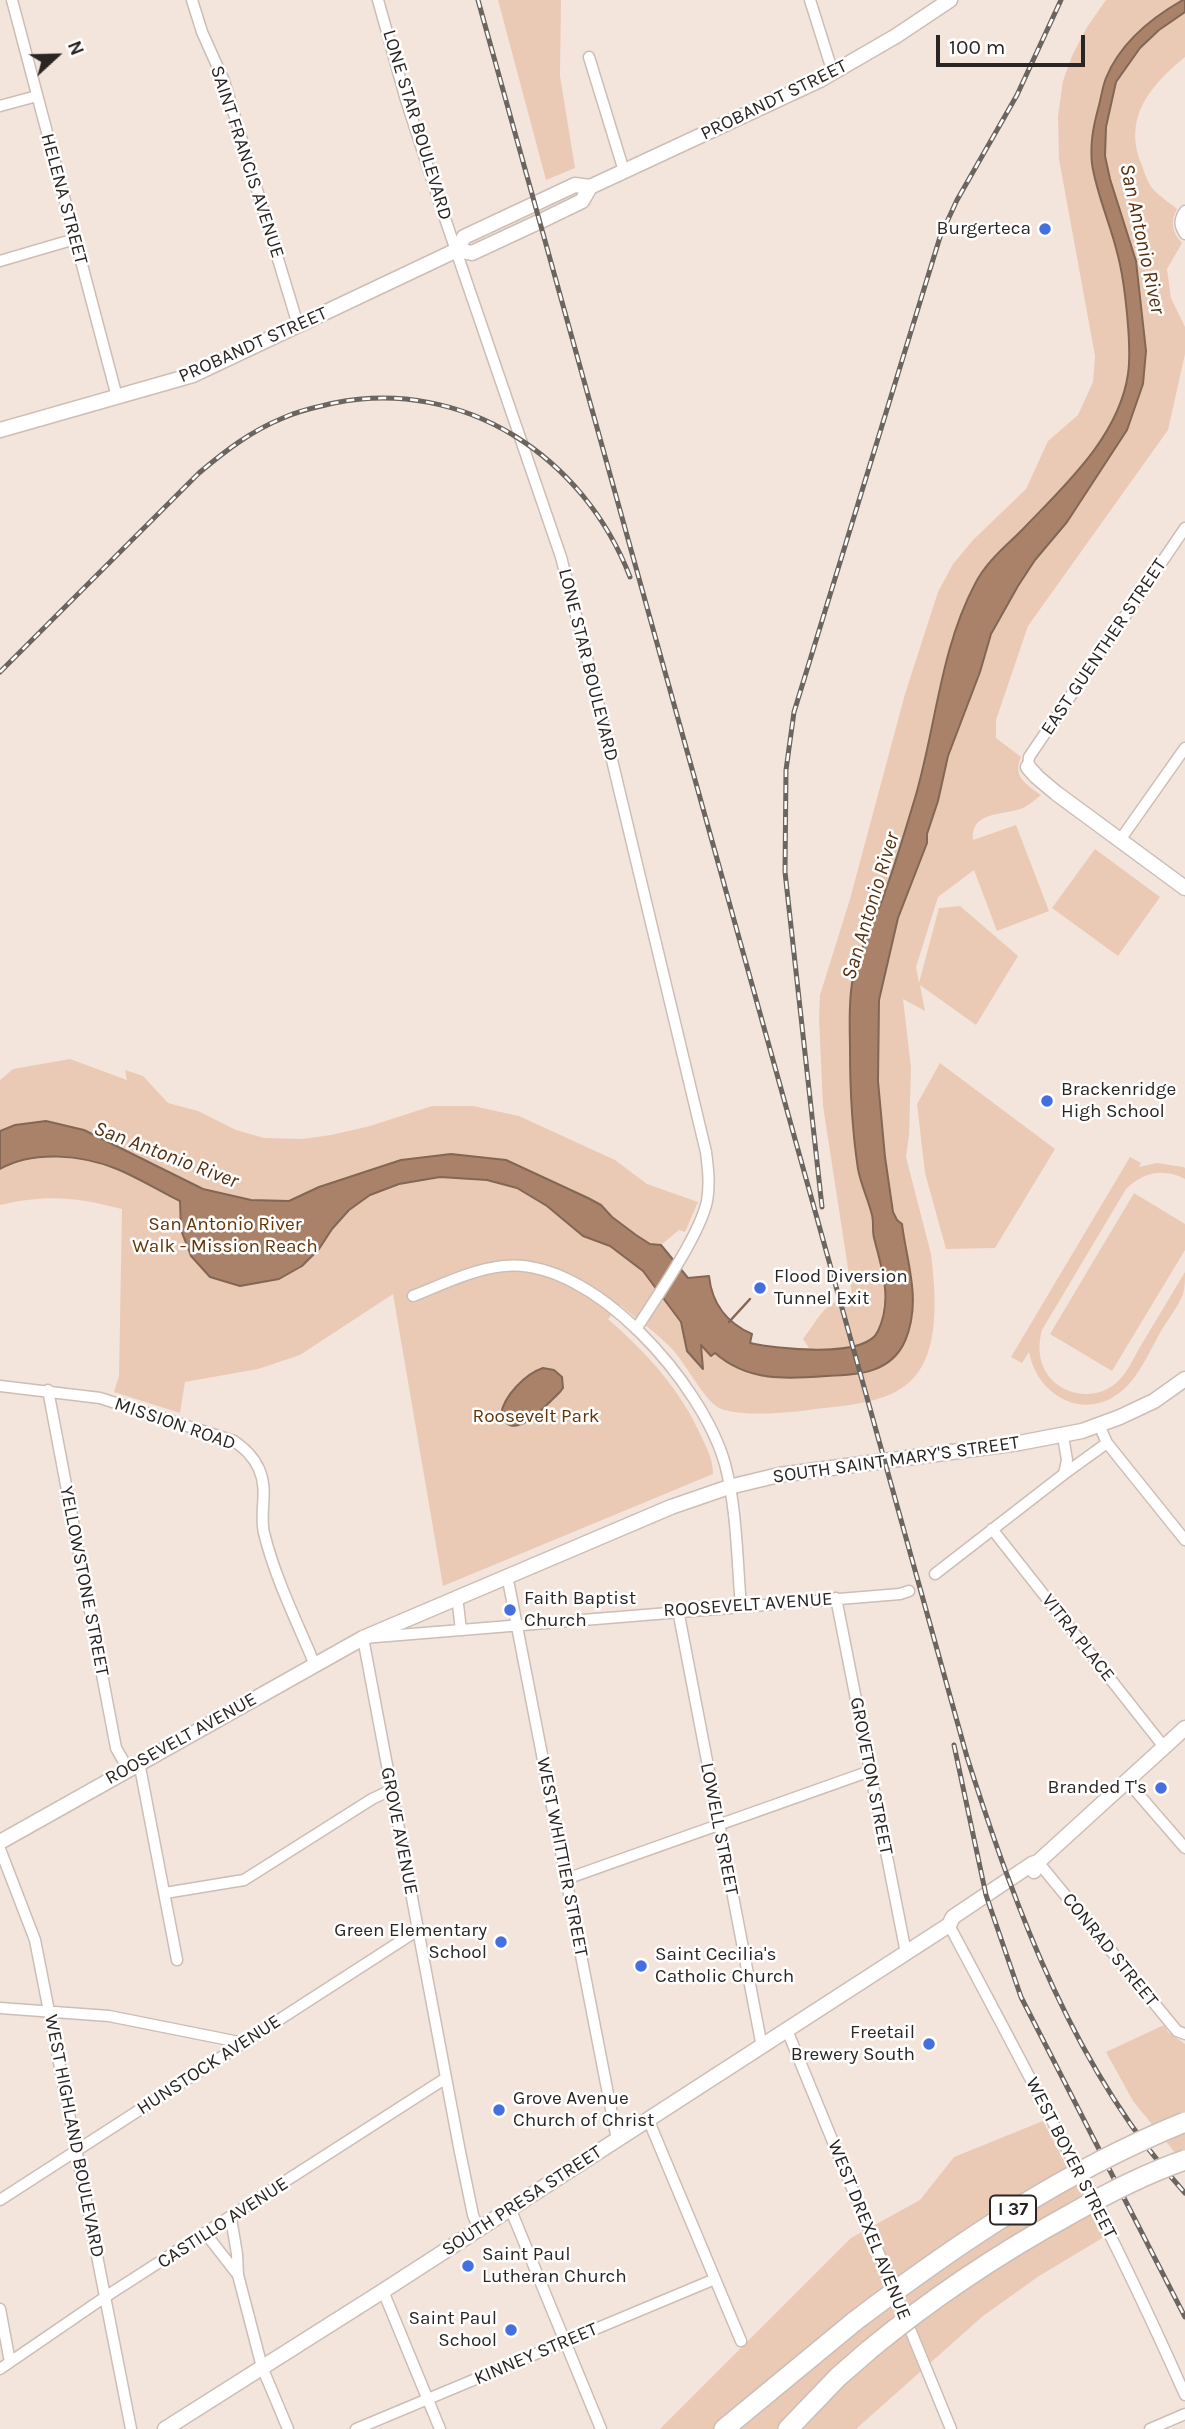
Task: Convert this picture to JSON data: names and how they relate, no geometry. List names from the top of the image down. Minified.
{"streets":{"highway":["I 37"],"main road":["PROBANDT STREET","SOUTH SAINT MARY'S STREET","ROOSEVELT AVENUE","SOUTH PRESA STREET"],"street":["LONE STAR BOULEVARD","SAINT FRANCIS AVENUE","HELENA STREET","EAST GUENTHER STREET","MISSION ROAD","YELLOWSTONE STREET","VITRA PLACE","GROVETON STREET","LOWELL STREET","GROVE AVENUE","WEST WHITTIER STREET","CONRAD STREET","HUNSTOCK AVENUE","WEST HIGHLAND BOULEVARD","WEST BOYER STREET","CASTILLO AVENUE","WEST DREXEL AVENUE","KINNEY STREET"]},"crossings":[["PROBANDT STREET","LONE STAR BOULEVARD"],["PROBANDT STREET","SAINT FRANCIS AVENUE"],["PROBANDT STREET","HELENA STREET"],["MISSION ROAD","YELLOWSTONE STREET"],["MISSION ROAD","ROOSEVELT AVENUE"],["SOUTH SAINT MARY'S STREET","ROOSEVELT AVENUE"],["YELLOWSTONE STREET","ROOSEVELT AVENUE"],["ROOSEVELT AVENUE","GROVETON STREET"],["ROOSEVELT AVENUE","LOWELL STREET"],["ROOSEVELT AVENUE","GROVE AVENUE"],["ROOSEVELT AVENUE","WEST WHITTIER STREET"],["VITRA PLACE","SOUTH PRESA STREET"],["GROVETON STREET","SOUTH PRESA STREET"],["LOWELL STREET","SOUTH PRESA STREET"],["GROVE AVENUE","HUNSTOCK AVENUE"],["GROVE AVENUE","SOUTH PRESA STREET"],["GROVE AVENUE","CASTILLO AVENUE"],["WEST WHITTIER STREET","SOUTH PRESA STREET"],["CONRAD STREET","SOUTH PRESA STREET"],["HUNSTOCK AVENUE","WEST HIGHLAND BOULEVARD"],["WEST HIGHLAND BOULEVARD","CASTILLO AVENUE"],["WEST BOYER STREET","SOUTH PRESA STREET"],["SOUTH PRESA STREET","WEST DREXEL AVENUE"]],"water":["San Antonio River"],"parks":["San Antonio River Walk - Mission Reach","Roosevelt Park"],"places":["Burgerteca","Brackenridge High School","Flood Diversion Tunnel Exit","Faith Baptist Church","Branded T's","Green Elementary School","Saint Cecilia's Catholic Church","Freetail Brewery South","Grove Avenue Church of Christ","Saint Paul Lutheran Church","Saint Paul School"],"scale_bar":"100 m","north":"right"}
